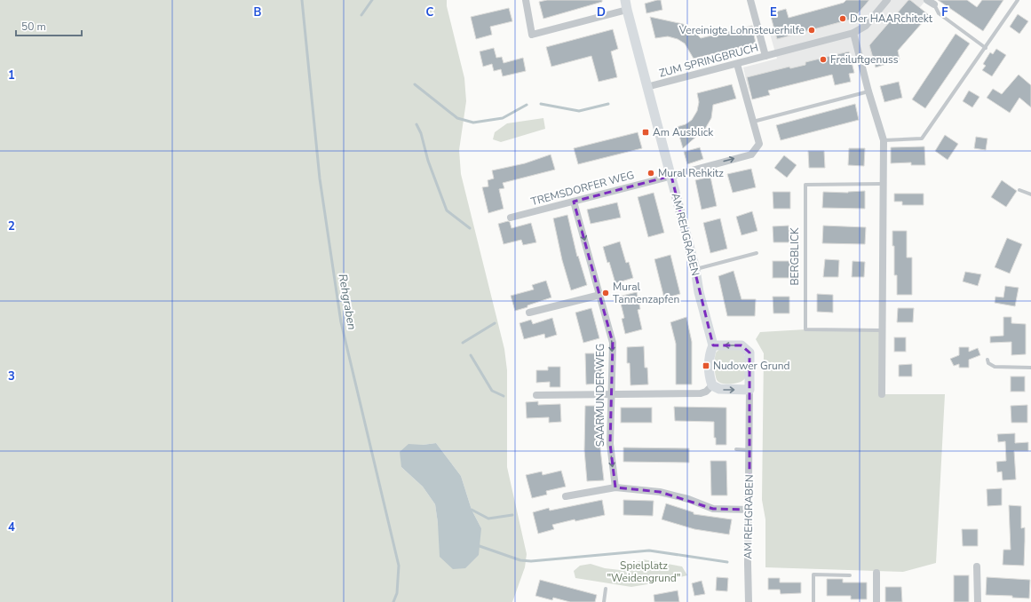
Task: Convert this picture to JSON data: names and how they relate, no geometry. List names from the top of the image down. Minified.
{"streets":{"street":["ZUM SPRINGBRUCH","TREMSDORFER WEG","AM REHGRABEN","SAARMUNDER WEG"],"lane":["BERGBLICK"]},"crossings":[["ZUM SPRINGBRUCH","TREMSDORFER WEG"],["ZUM SPRINGBRUCH","AM REHGRABEN"],["TREMSDORFER WEG","AM REHGRABEN"],["TREMSDORFER WEG","SAARMUNDER WEG"]],"one_way":["SAARMUNDER WEG"],"water":["Rehgraben"],"parks":["Spielplatz \"Weidengrund\""],"places":{"other":["Der HAARchitekt","Vereinigte Lohnsteuerhilfe","Freiluftgenuss","Mural Rehkitz","Mural Tannenzapfen"],"transit":["Am Ausblick","Nudower Grund"]},"scale_bar":"50 m","grid":{"columns":["B","C","D","E","F"],"rows":["1","2","3","4"]}}
